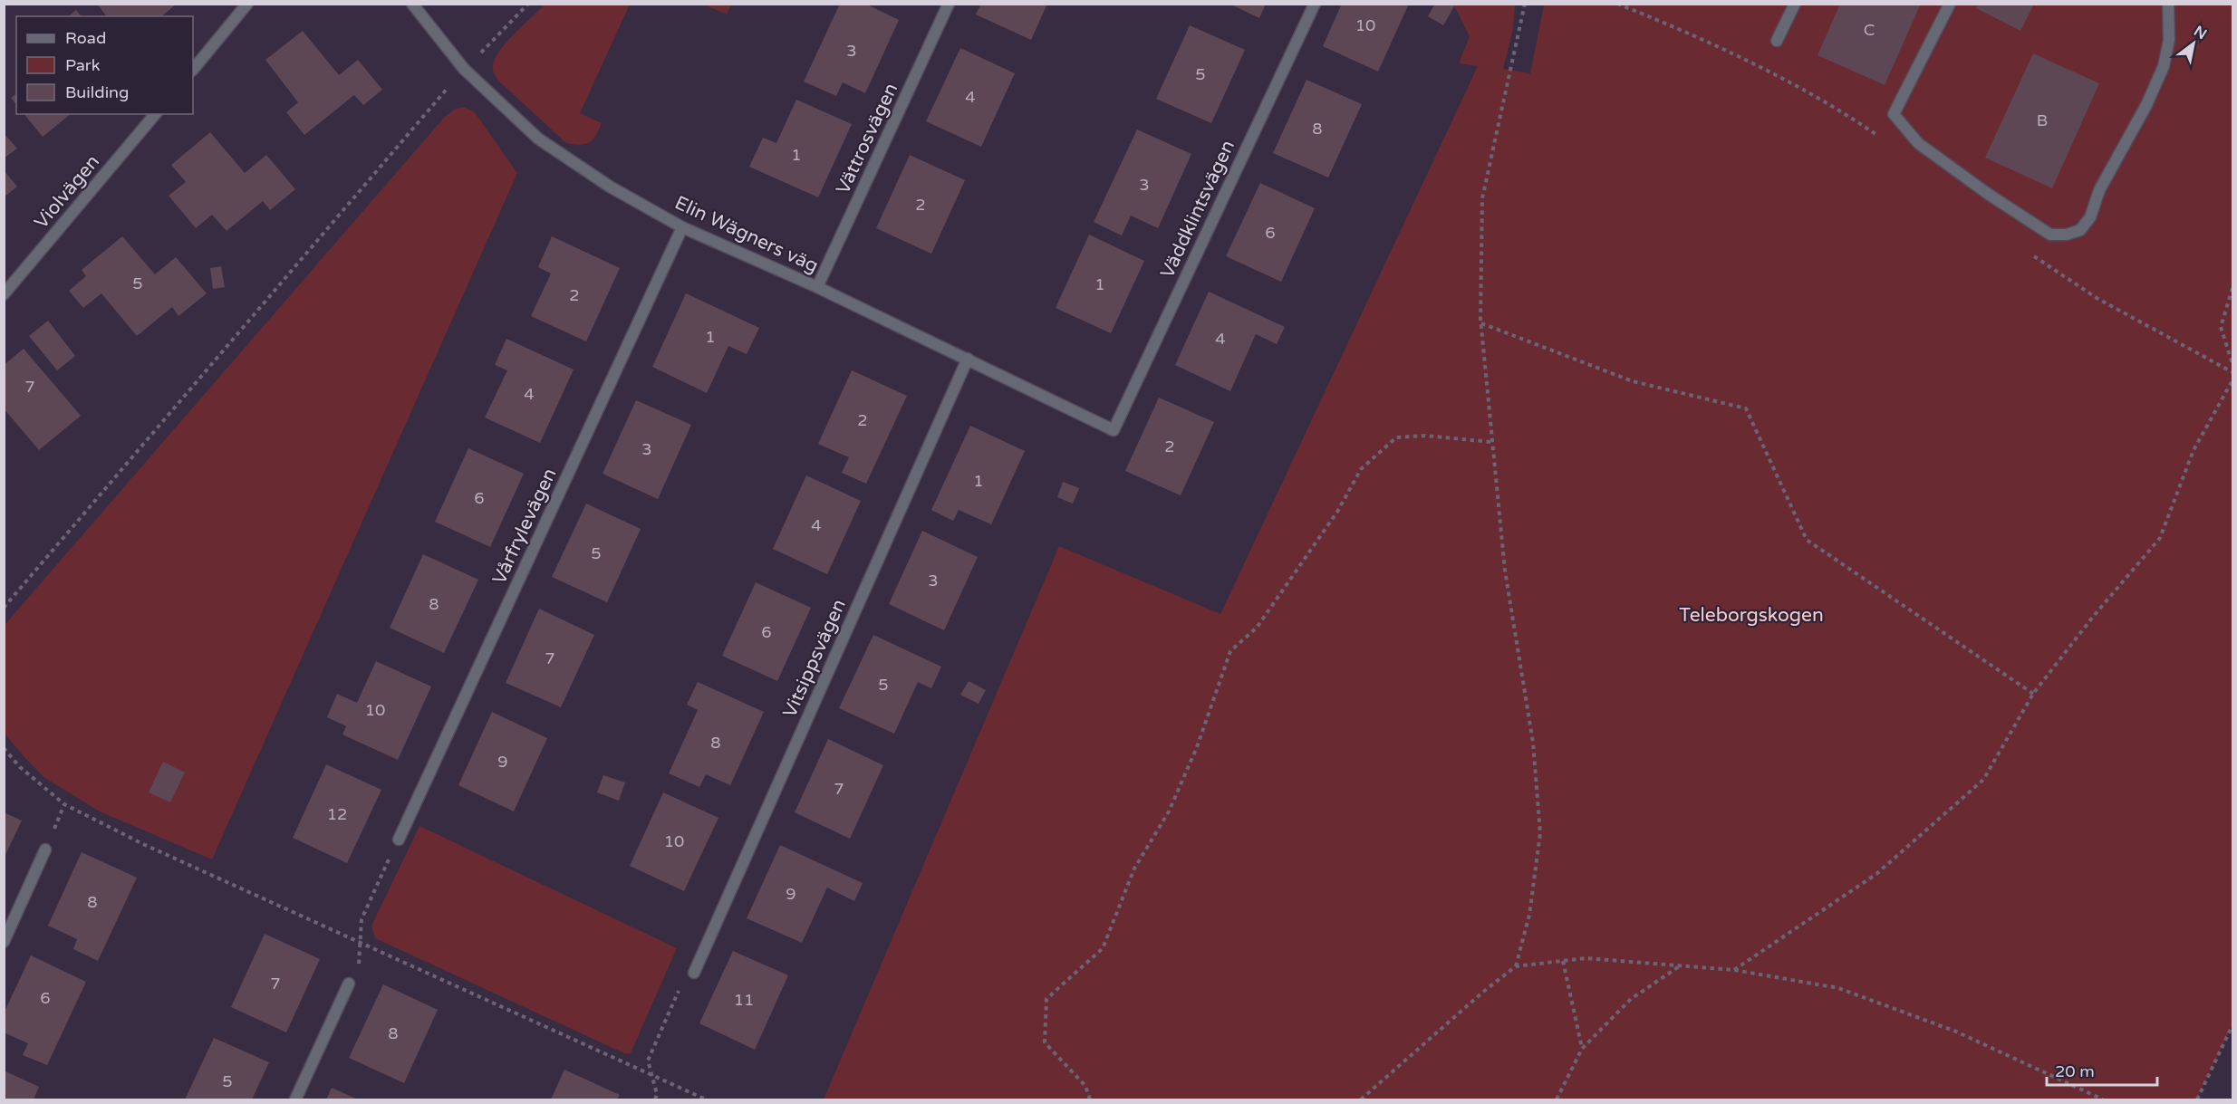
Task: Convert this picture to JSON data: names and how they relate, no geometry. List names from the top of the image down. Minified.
{"streets":{"street":["Vättrosvägen","Violvägen","Väddklintsvägen","Elin Wägners väg","Vårfrylevägen","Vitsippsvägen"]},"crossings":[["Vättrosvägen","Elin Wägners väg"],["Väddklintsvägen","Elin Wägners väg"],["Elin Wägners väg","Vårfrylevägen"],["Elin Wägners väg","Vitsippsvägen"]],"parks":["Teleborgskogen"],"house_numbers":["10","C","3","5","4","B","8","1","3","2","6","5","1","2","1","4","7","4","2","2","3","1","6","4","5","3","8","6","7","5","10","8","9","7","12","10","9","8","7","6","11","8","5"],"legend":["Road","Park","Building"],"scale_bar":"20 m","north":"top right"}
